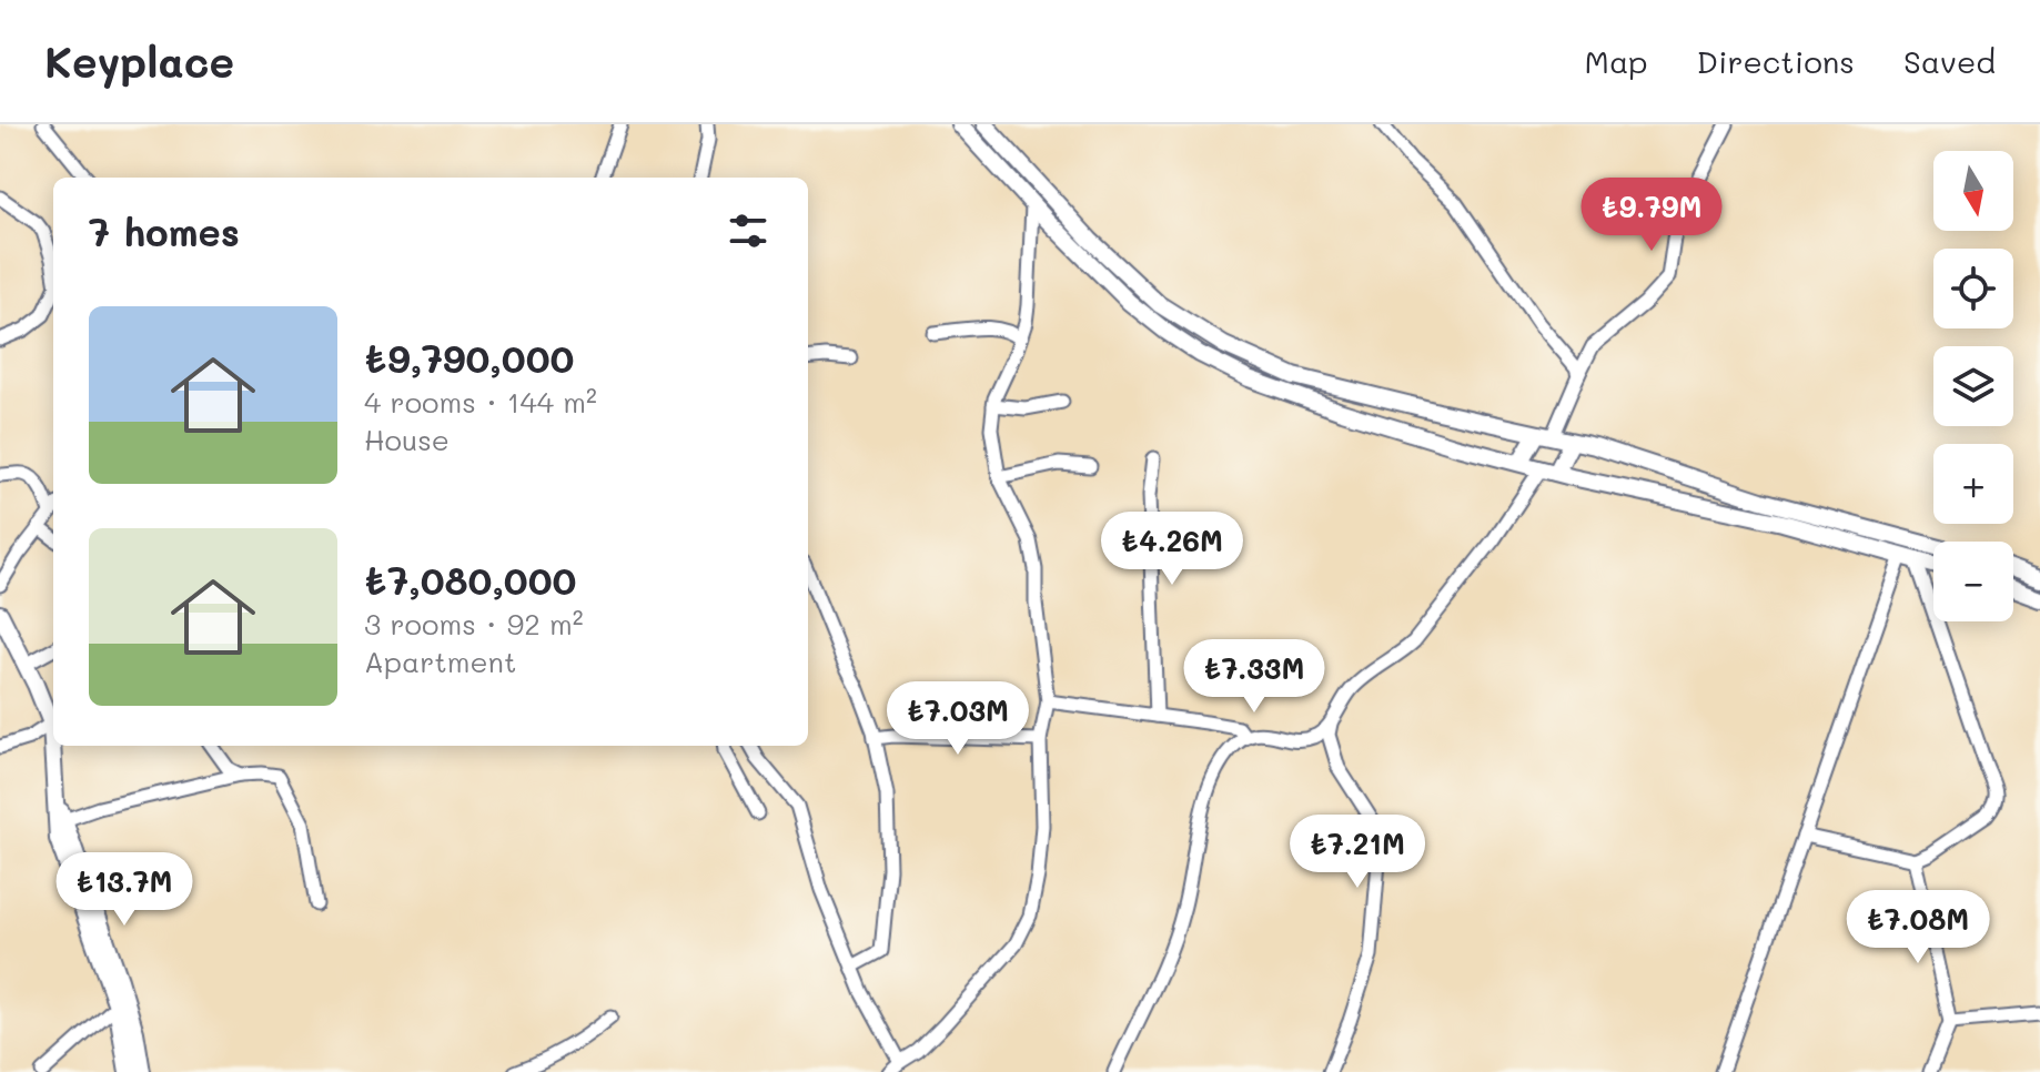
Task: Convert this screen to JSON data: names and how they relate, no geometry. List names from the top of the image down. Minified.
{"north":"bottom","page":{"header":"Keyplace","nav":["Map","Directions","Saved"],"map_buttons":["+","−"],"price":["₺9.79M","₺4.26M","₺7.33M","₺7.03M","₺7.21M","₺13.7M","₺7.08M"],"heading":"7 homes","list":[{"name":"₺9,790,000","note":"4 rooms · 144 m² · House"},{"name":"₺7,080,000","note":"3 rooms · 92 m² · Apartment"}]}}
